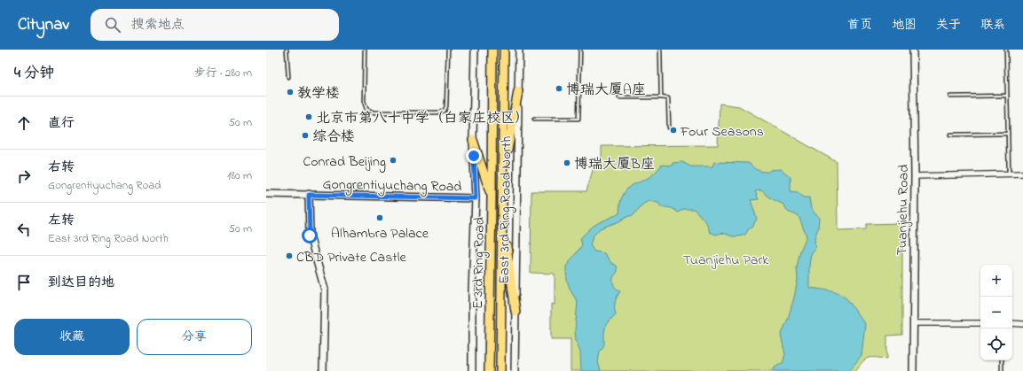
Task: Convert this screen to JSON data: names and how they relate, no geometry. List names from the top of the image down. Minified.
{"streets":{"highway":["E 3rd Ring Road"],"street":["Gongrentiyuchang Road","East 3rd Ring Road North","Tuanjiehu Road"]},"crossings":[["Gongrentiyuchang Road","East 3rd Ring Road North"]],"parks":["Tuanjiehu Park"],"places":["博瑞大厦A座","教学楼","北京市第八十中学（白家庄校区）","Four Seasons","综合楼","Conrad Beijing","博瑞大厦B座","Alhambra Palace","CBD Private Castle"],"page":{"header":"Citynav","search":"搜索地点","nav":["首页","地图","关于","联系"],"heading":["4 分钟","步行 · 280 m"],"list":[["直行","50 m"],["右转","Gongrentiyuchang Road","180 m"],["左转","East 3rd Ring Road North","50 m"],"到达目的地"],"map_buttons":["+","−"],"buttons":["收藏","分享"]}}
